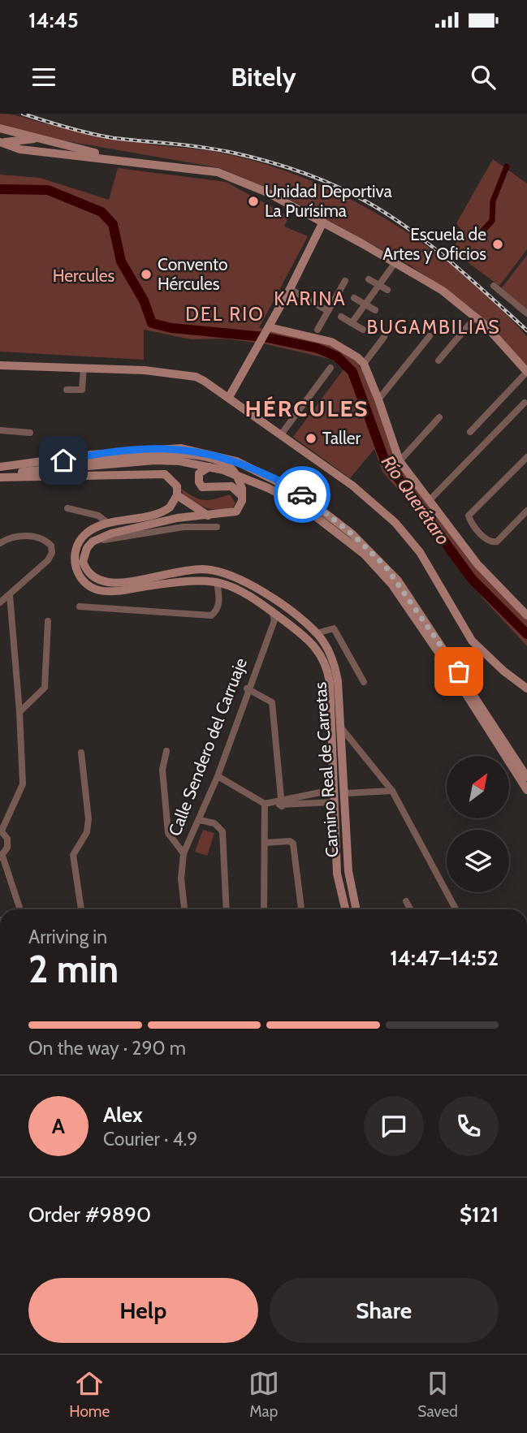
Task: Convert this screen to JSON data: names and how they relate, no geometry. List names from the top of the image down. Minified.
{"streets":{"street":["Calle Sendero del Carruaje","Camino Real de Carretas"]},"crossings":[["Calle Sendero del Carruaje","Camino Real de Carretas"]],"districts":["KARINA","DEL RIO","BUGAMBILIAS","HÉRCULES"],"water":["Río Querétaro"],"parks":["Hercules"],"places":["Unidad Deportiva La Purísima","Escuela de Artes y Oficios","Convento Hércules","Taller"],"north":"top right","page":{"status":"14:45","header":"Bitely","heading":["2 min","Arriving in","14:47–14:52"],"panel":["Alex","Courier · 4.9","Order #9890","$121"],"bar":"On the way · 290 m","round":"A","buttons":["Help","Share"],"tabs":["Home","Map","Saved"]}}
